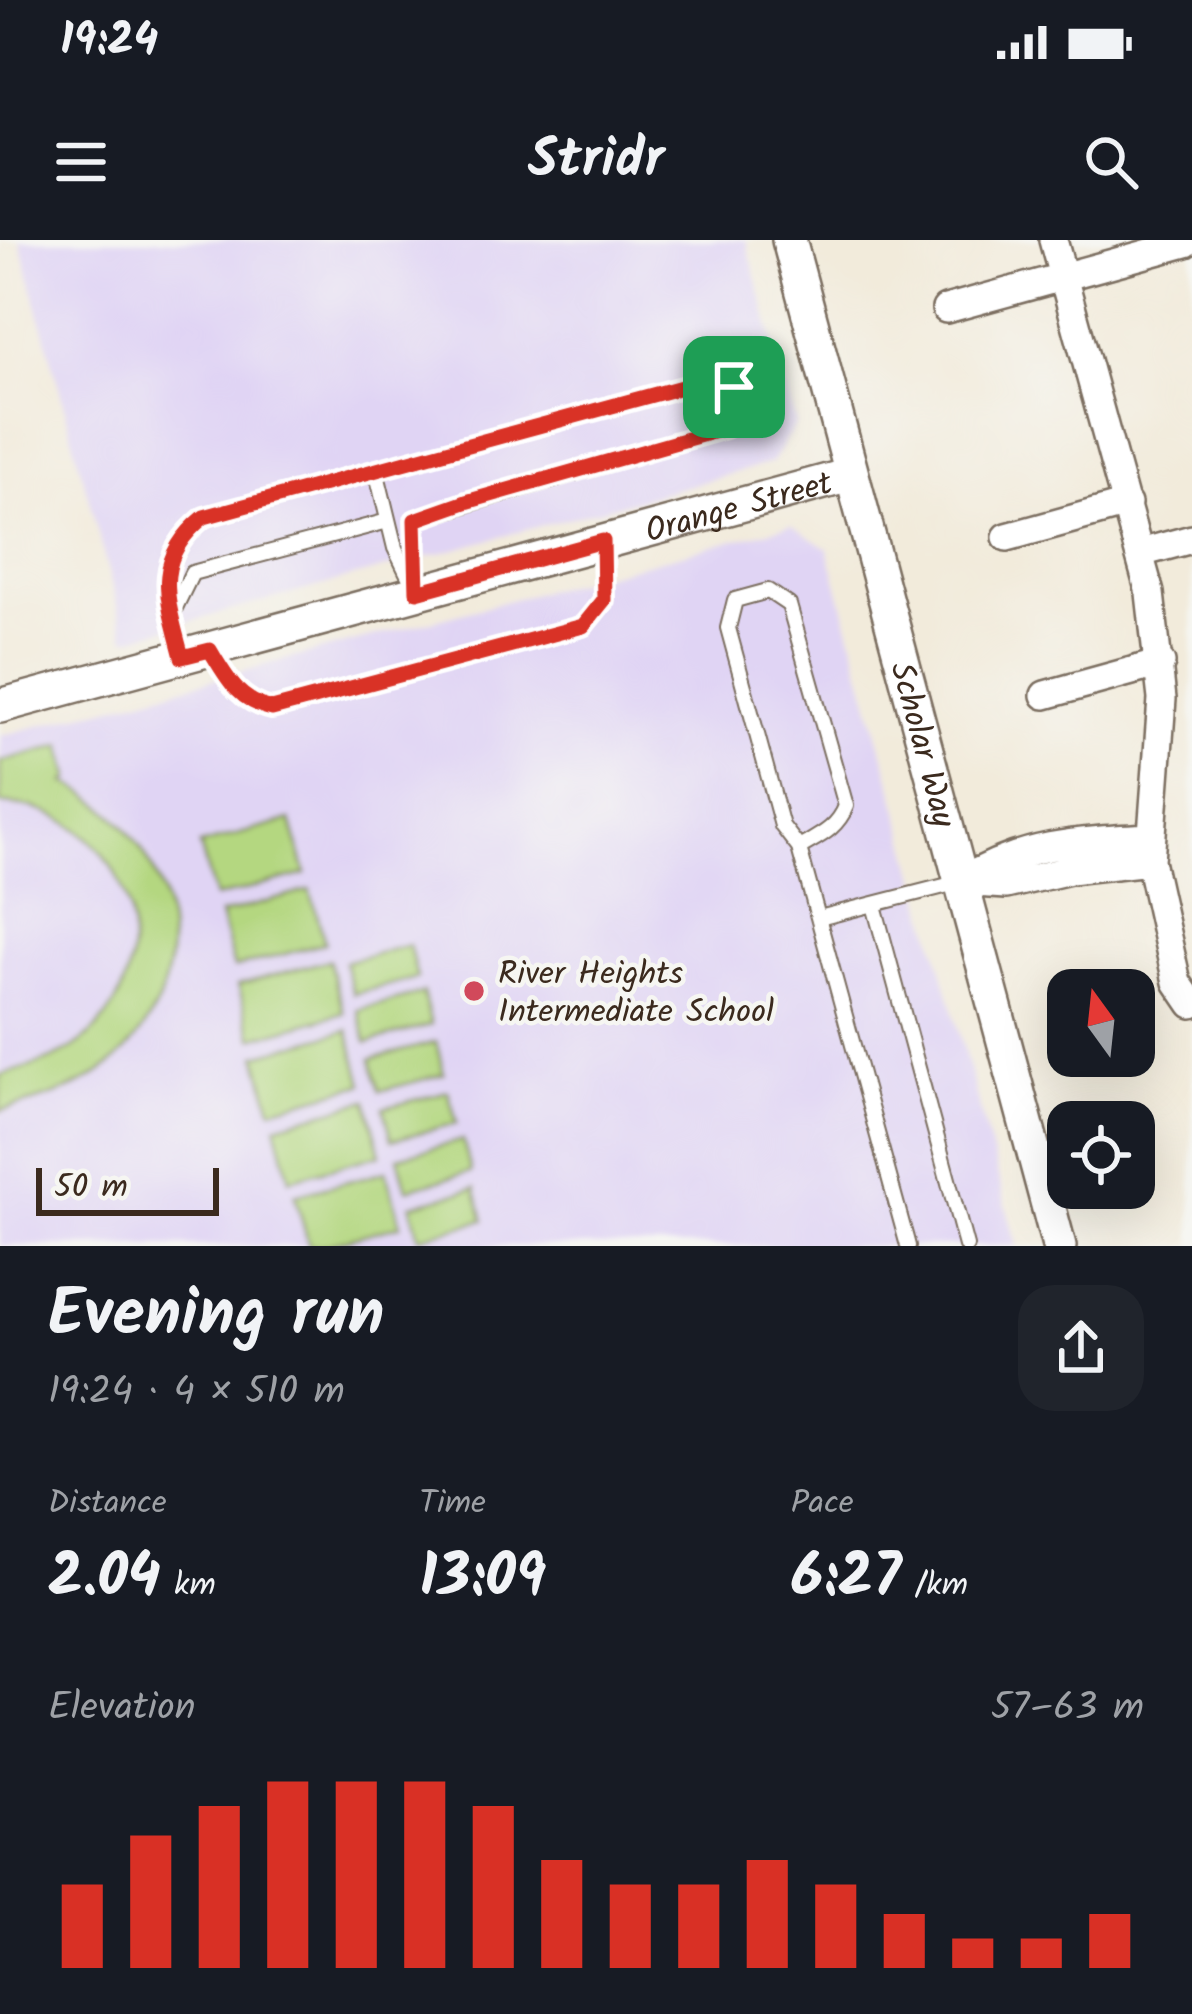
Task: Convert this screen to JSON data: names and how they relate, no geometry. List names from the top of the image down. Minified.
{"streets":{"street":["Orange Street","Scholar Way"]},"crossings":[["Orange Street","Scholar Way"]],"places":["River Heights Intermediate School"],"scale_bar":"50 m","north":"top","page":{"status":"19:24","header":"Stridr","scale":"50 m","heading":["Evening run","19:24 · 4 × 510 m"],"stats":[["Distance","2.04 km"],["Time","13:09"],["Pace","6:27 /km"]],"chart":["Elevation","57–63 m"]}}
